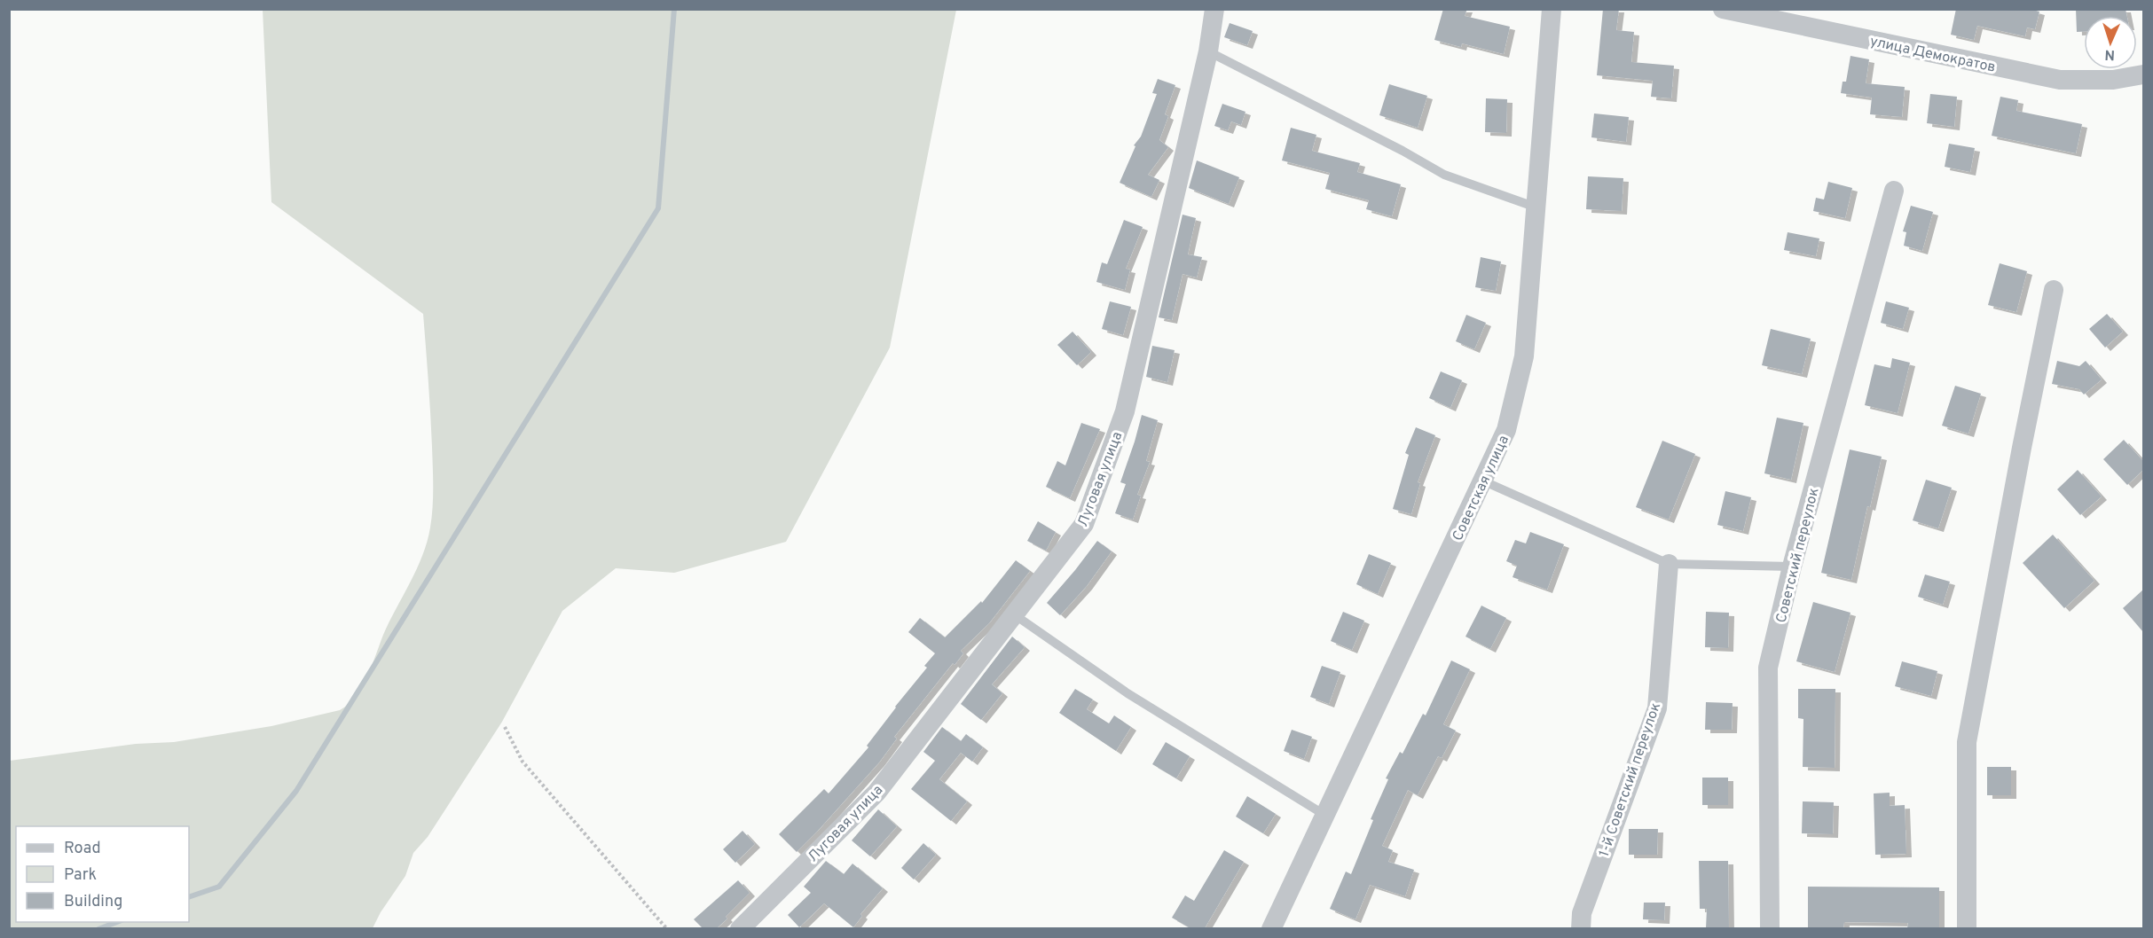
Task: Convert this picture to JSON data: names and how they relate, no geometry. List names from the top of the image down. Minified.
{"streets":{"street":["улица Демократов","Луговая улица","Советская улица","Советский переулок","1-й Советский переулок"]},"legend":["Road","Park","Building"],"north":"bottom"}
